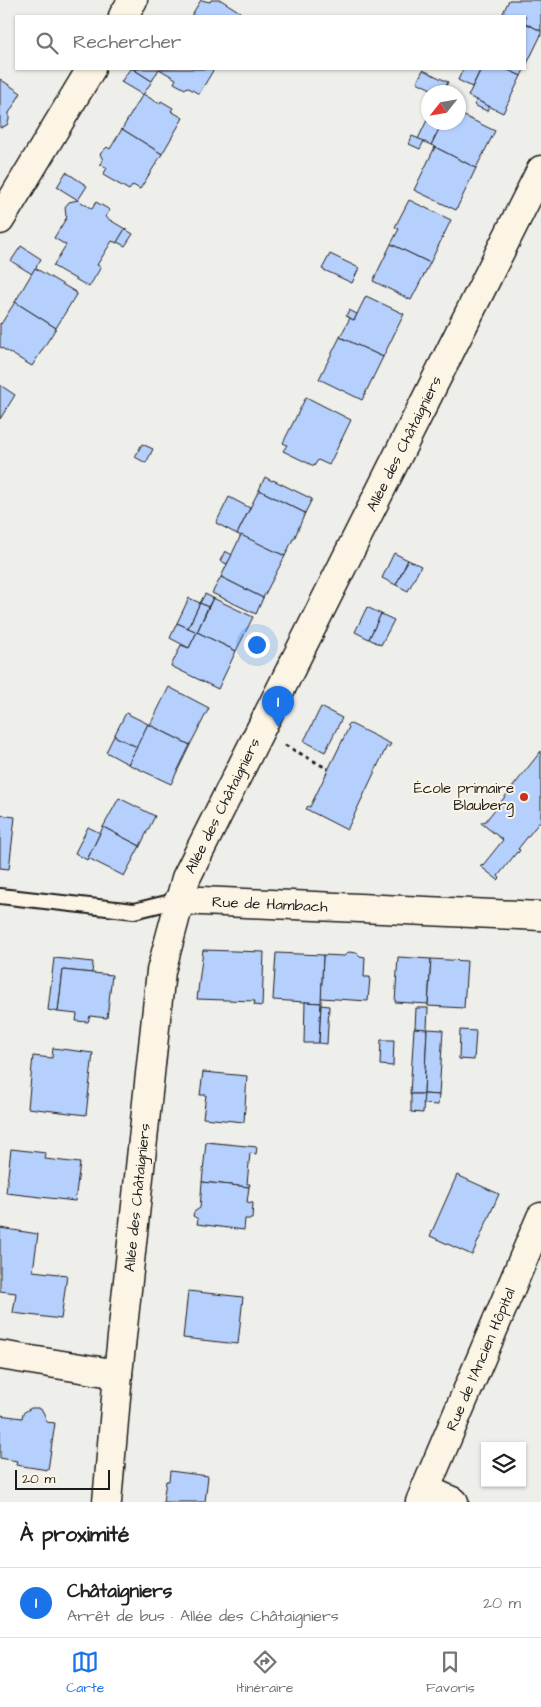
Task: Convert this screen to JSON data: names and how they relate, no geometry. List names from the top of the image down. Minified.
{"streets":{"street":["Allée des Châtaigniers","Rue de Hambach","Rue de l'Ancien Hôpital"]},"crossings":[["Allée des Châtaigniers","Rue de Hambach"]],"places":["École primaire Blauberg"],"scale_bar":"20 m","north":"bottom left","page":{"search":"Rechercher","pins":"1","scale":"20 m","heading":"À proximité","list":[{"mark":"1","name":"Châtaigniers","note":"Arrêt de bus · Allée des Châtaigniers","value":"20 m"}],"nav":["Carte","Itinéraire","Favoris"]}}
